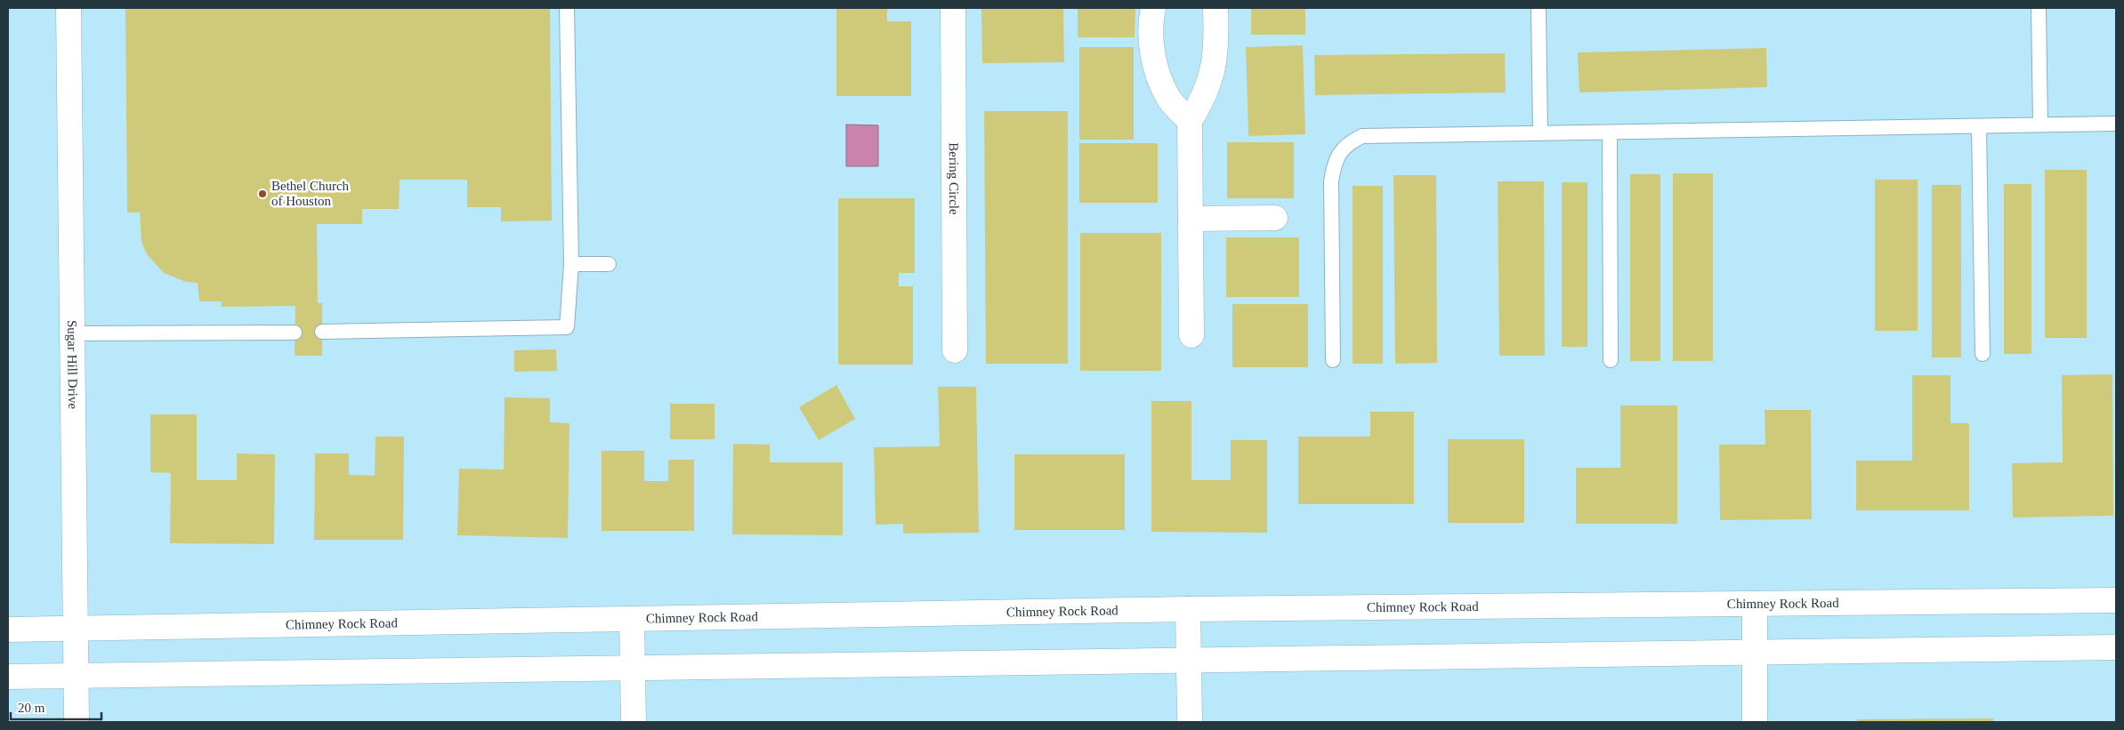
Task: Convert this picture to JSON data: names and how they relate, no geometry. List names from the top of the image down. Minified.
{"streets":{"main road":["Bering Circle","Sugar Hill Drive","Chimney Rock Road"]},"crossings":[["Sugar Hill Drive","Chimney Rock Road"]],"places":["Bethel Church of Houston"],"scale_bar":"20 m"}
